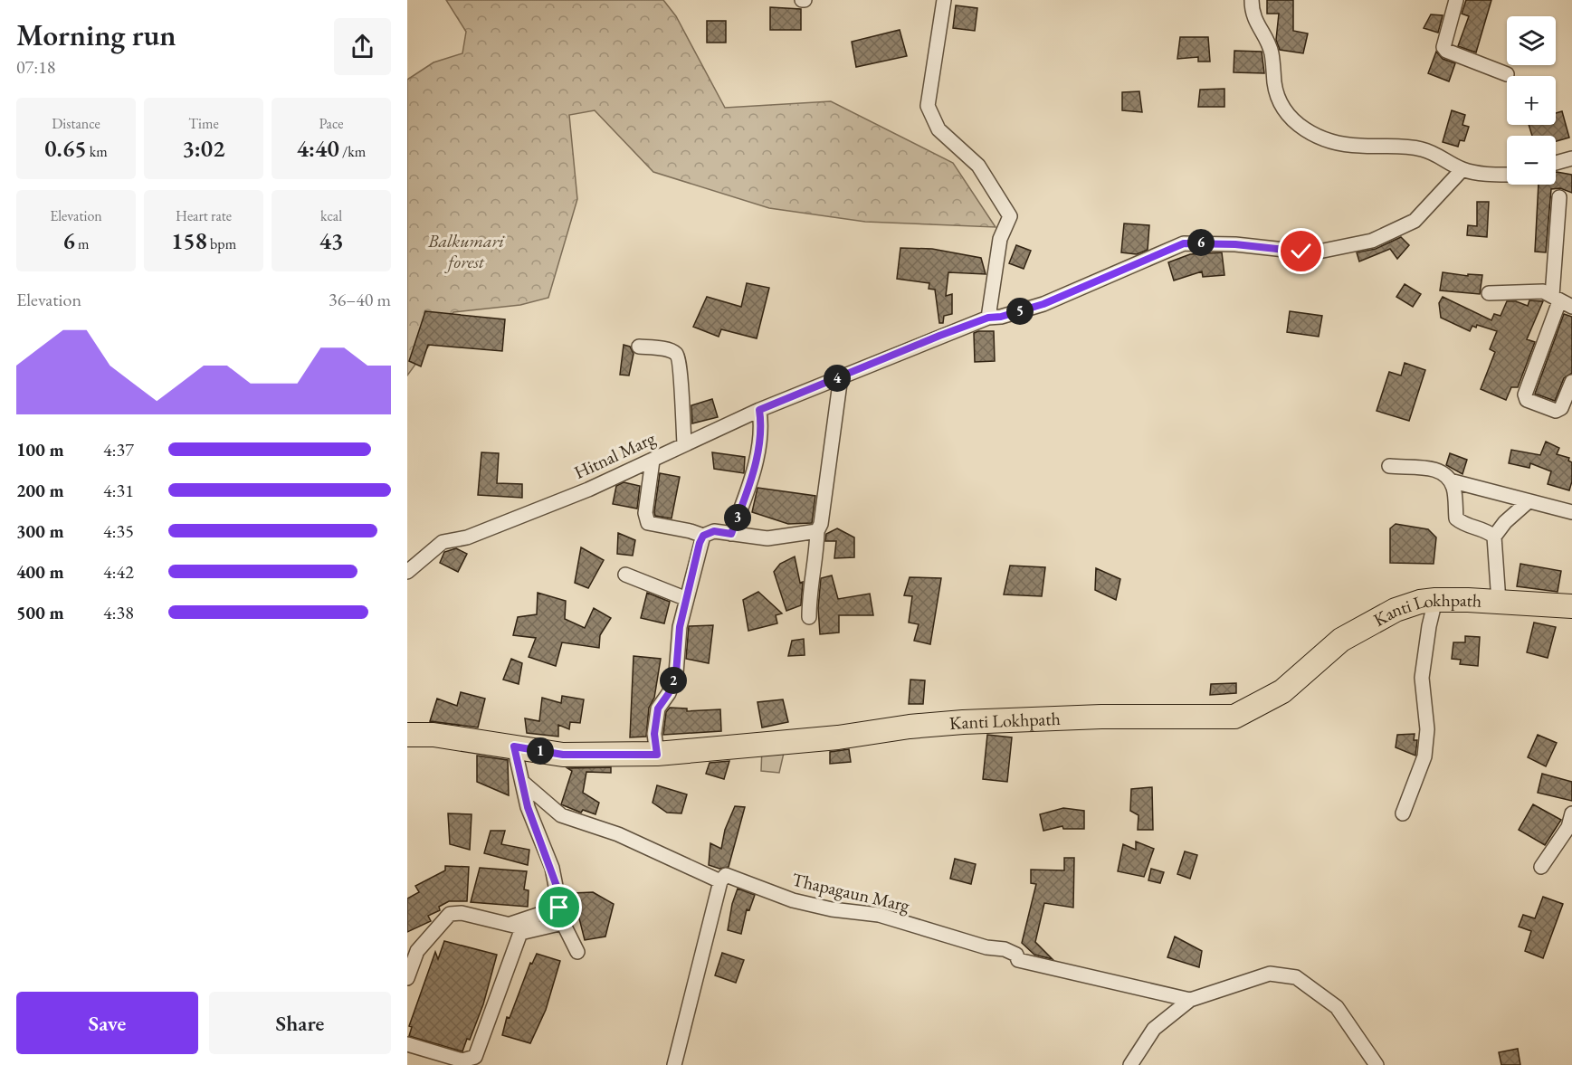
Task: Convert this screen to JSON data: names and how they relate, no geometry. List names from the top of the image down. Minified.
{"streets":{"main road":["Kanti Lokhpath"],"street":["Hitnal Marg","Thapagaun Marg"]},"parks":["Balkumari forest"],"page":{"heading":["Morning run","07:18"],"map_buttons":["+","−"],"stats":[["Distance","0.65 km"],["Time","3:02"],["Pace","4:40 /km"],["Elevation","6 m"],["Heart rate","158 bpm"],["kcal","43"]],"pins":["6","5","4","3","2","1"],"chart":["Elevation","36–40 m"],"list":[{"name":"100 m","note":"4:37"},{"name":"200 m","note":"4:31"},{"name":"300 m","note":"4:35"},{"name":"400 m","note":"4:42"},{"name":"500 m","note":"4:38"}],"buttons":["Save","Share"]}}
